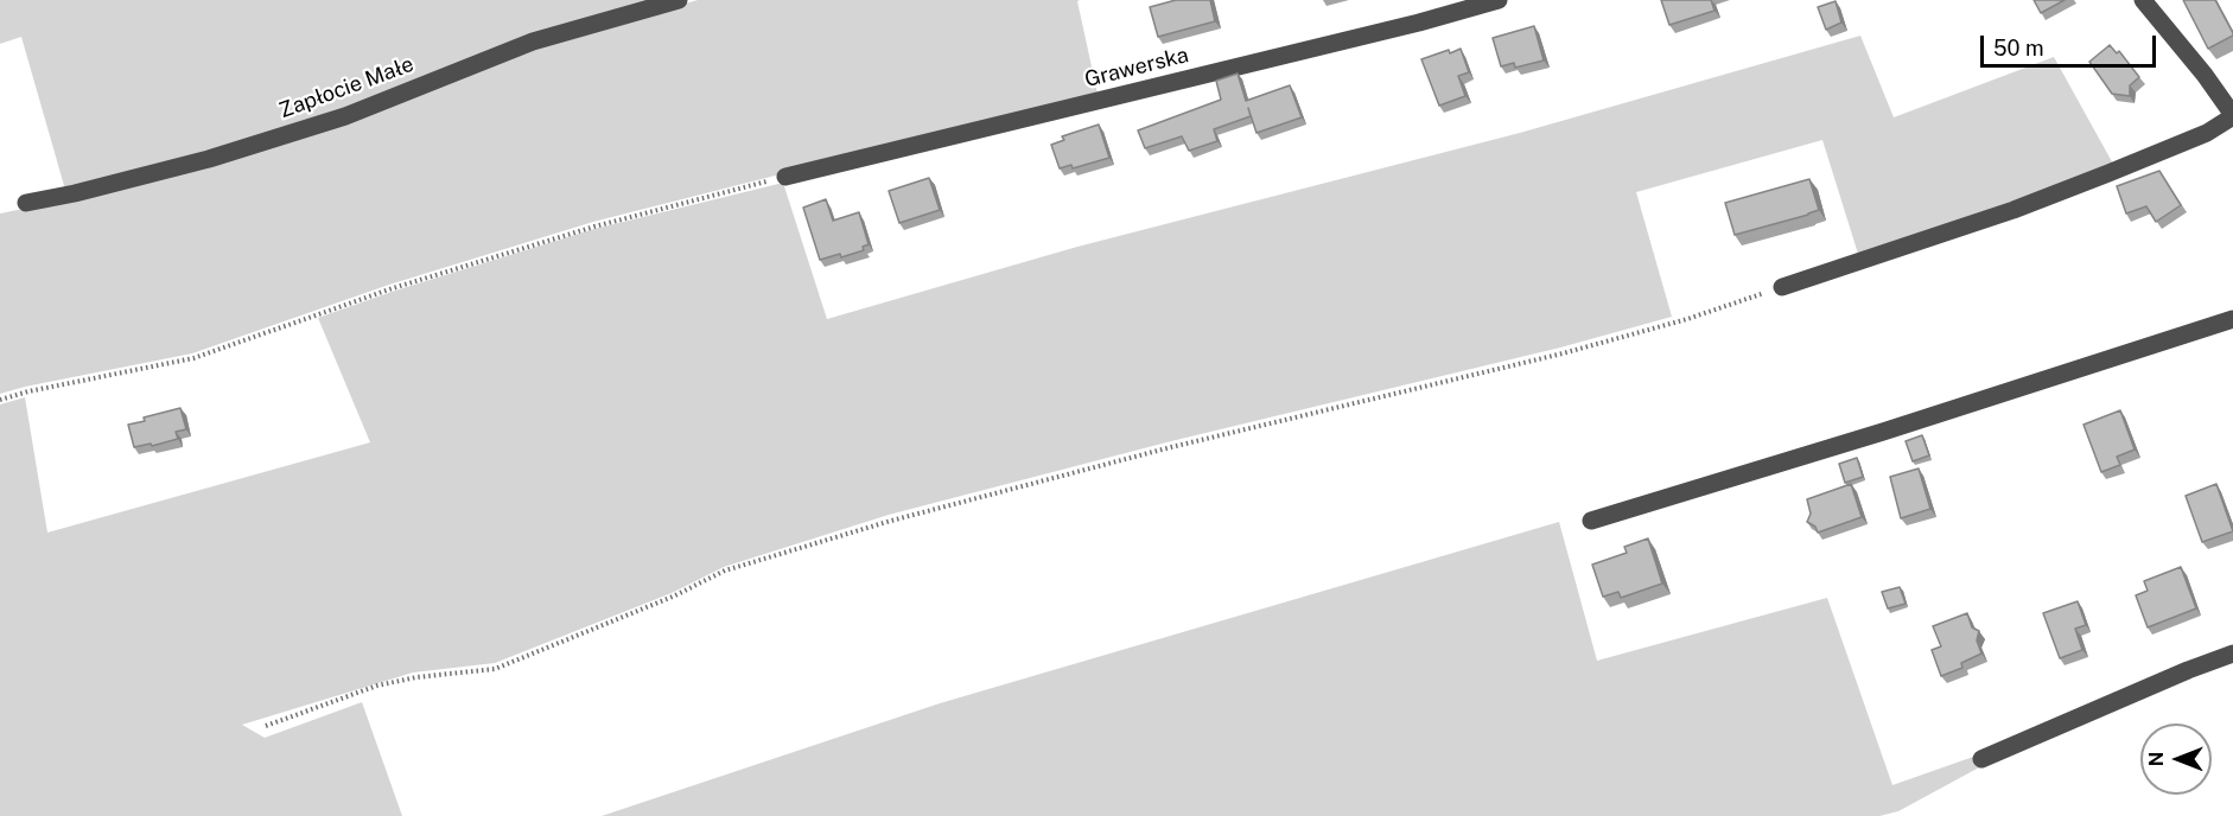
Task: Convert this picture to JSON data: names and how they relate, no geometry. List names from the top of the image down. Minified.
{"streets":{"street":["Grawerska","Zapłocie Małe"]},"scale_bar":"50 m","north":"left"}
